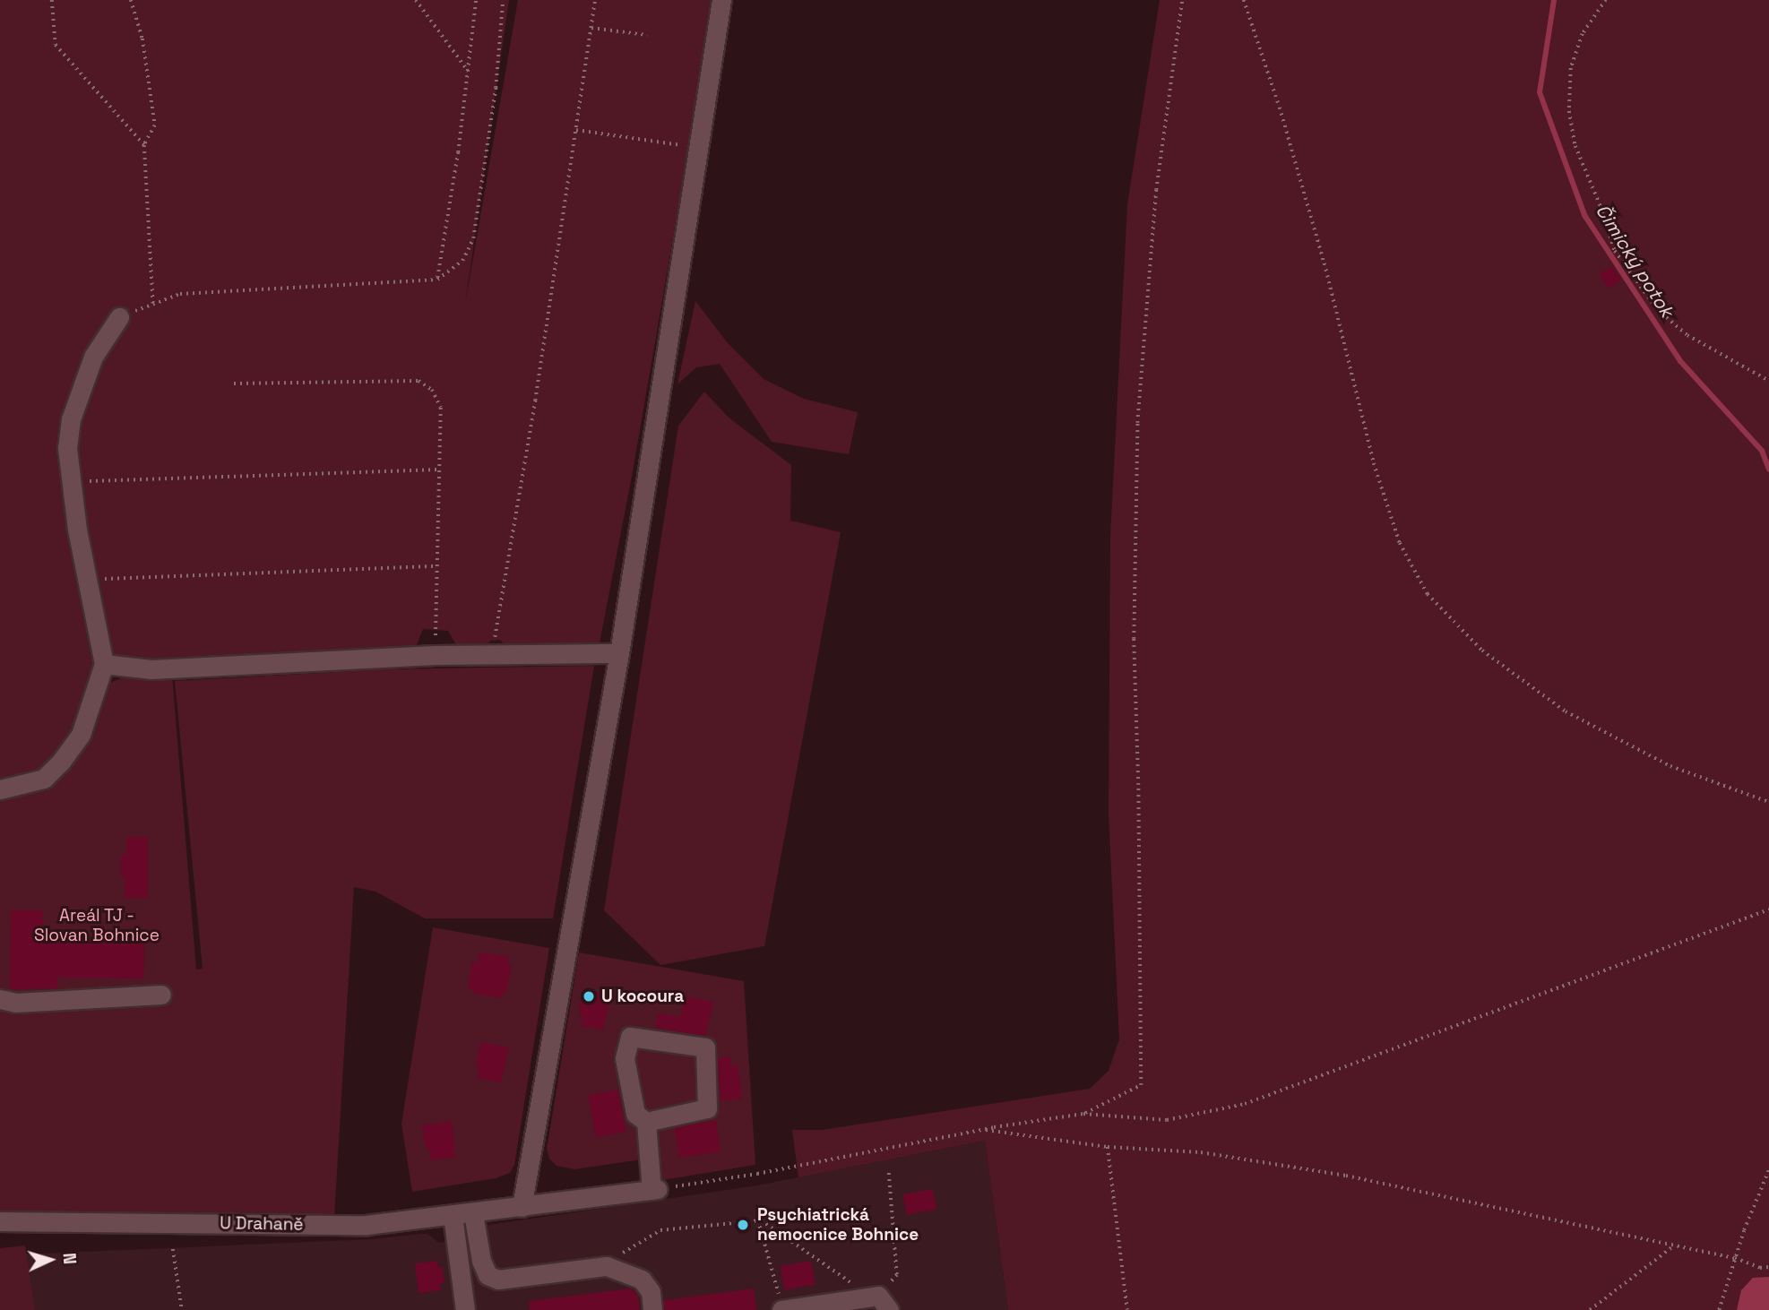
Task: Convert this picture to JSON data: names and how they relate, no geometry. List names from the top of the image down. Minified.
{"streets":{"street":["U Drahaně"]},"water":["Čimický potok"],"parks":["Areál TJ - Slovan Bohnice"],"places":["U kocoura","Psychiatrická nemocnice Bohnice"],"north":"right"}
